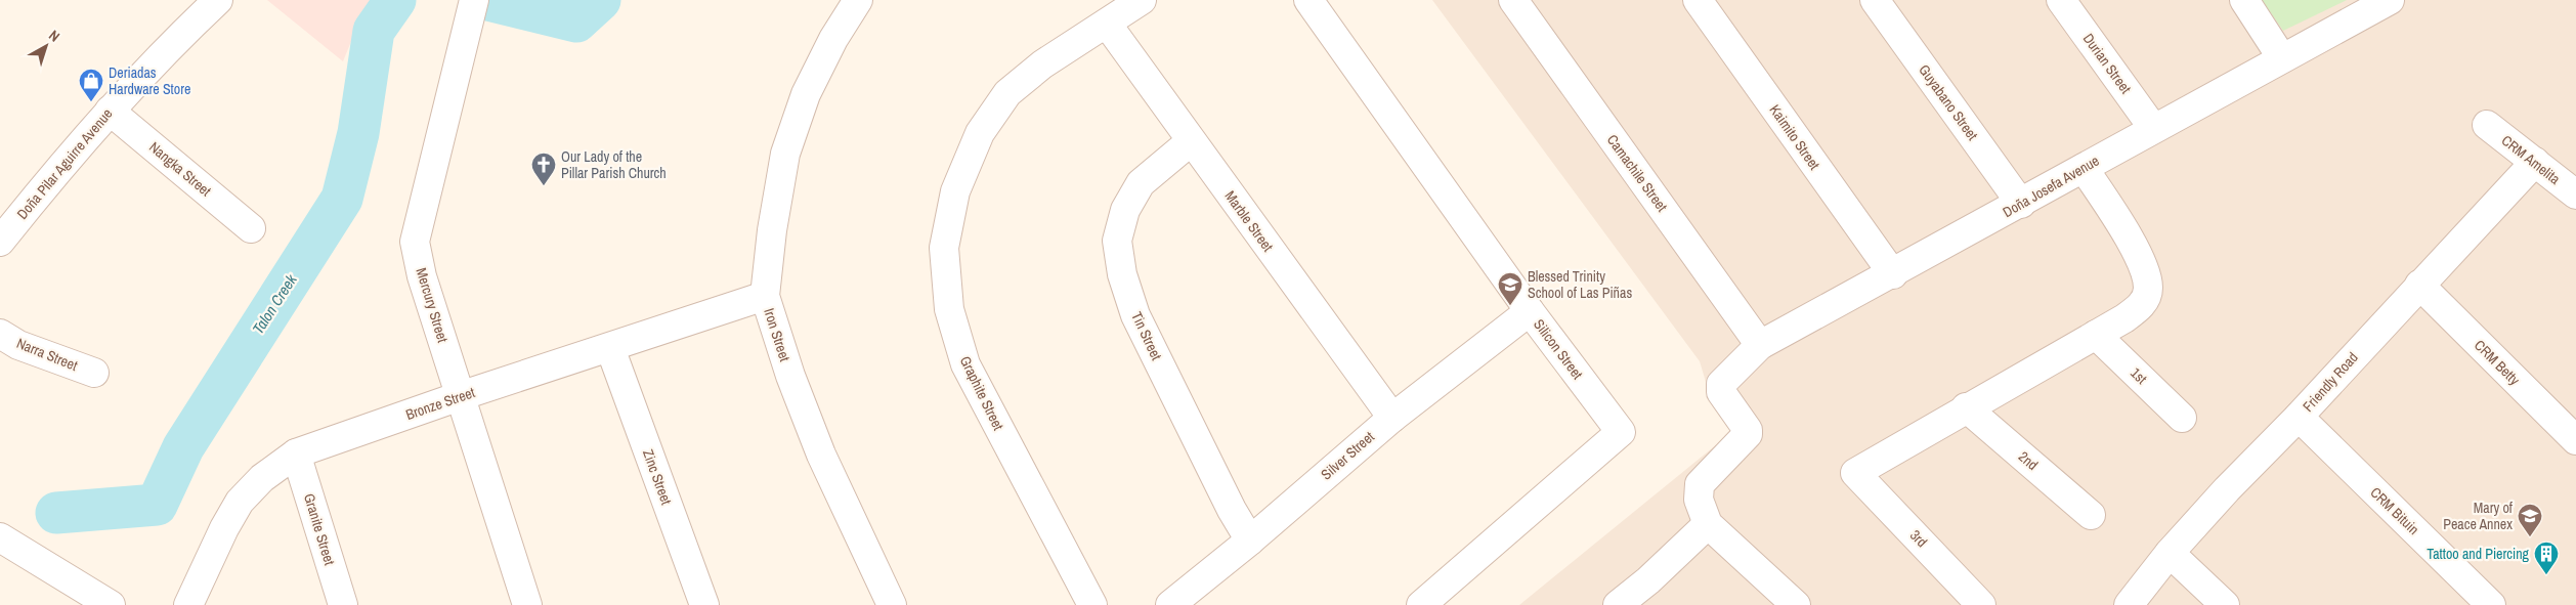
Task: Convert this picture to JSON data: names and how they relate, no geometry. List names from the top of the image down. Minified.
{"streets":{"street":["Durian Street","Guyabano Street","Kaimito Street","CRM Amelita","Doña Pilar Aguirre Avenue","Nangka Street","Camachile Street","Doña Josefa Avenue","Marble Street","Mercury Street","Iron Street","Tin Street","Silicon Street","Narra Street","CRM Betty","1st","Friendly Road","Graphite Street","Bronze Street","Silver Street","2nd","Zinc Street","CRM Bituin","Granite Street","3rd"]},"crossings":[["Durian Street","Doña Josefa Avenue"],["Guyabano Street","Doña Josefa Avenue"],["Kaimito Street","Doña Josefa Avenue"],["CRM Amelita","Friendly Road"],["Doña Pilar Aguirre Avenue","Nangka Street"],["Camachile Street","Doña Josefa Avenue"],["Marble Street","Tin Street"],["Marble Street","Graphite Street"],["Marble Street","Silver Street"],["Mercury Street","Bronze Street"],["Iron Street","Bronze Street"],["Tin Street","Silver Street"],["Silicon Street","Silver Street"],["CRM Betty","Friendly Road"],["Friendly Road","CRM Bituin"],["Bronze Street","Zinc Street"],["Bronze Street","Granite Street"],["2nd","3rd"]],"water":["Talon Creek"],"places":{"shop":["Deriadas Hardware Store"],"church":["Our Lady of the Pillar Parish Church"],"school or university":["Blessed Trinity School of Las Piñas","Mary of Peace Annex"],"building":["Tattoo and Piercing"]},"north":"top right"}
